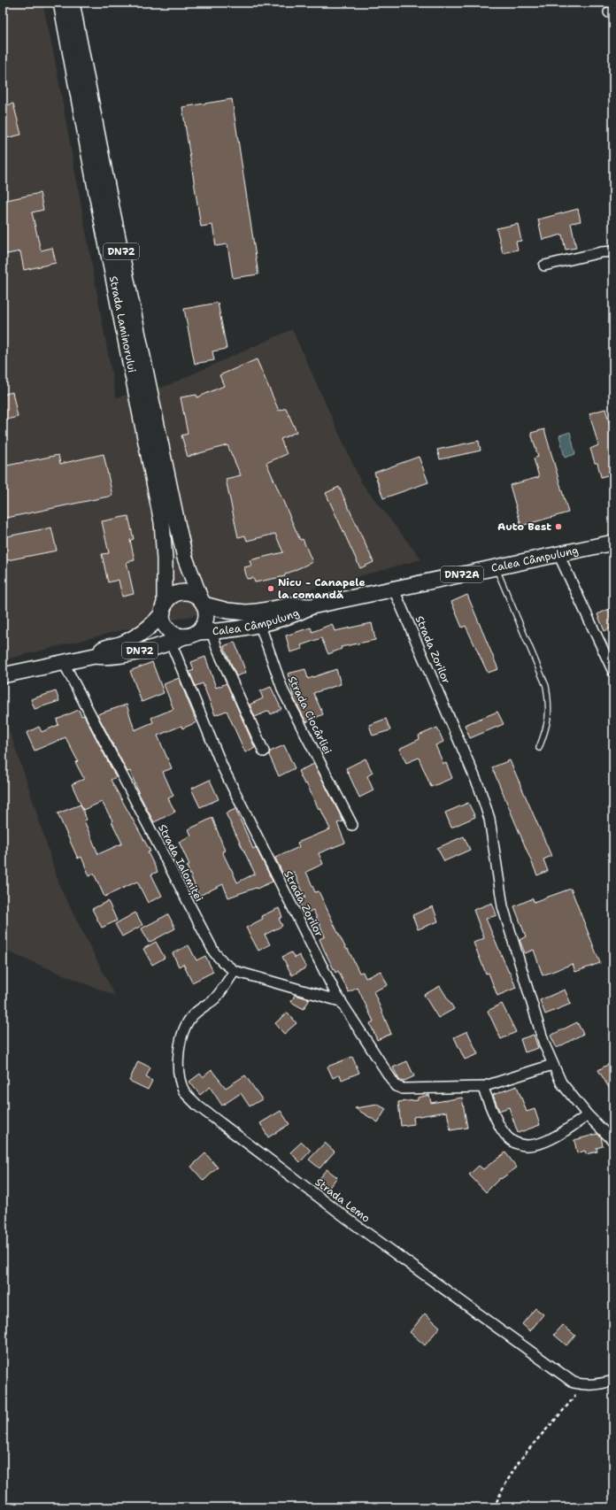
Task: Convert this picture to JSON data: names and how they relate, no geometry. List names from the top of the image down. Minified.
{"streets":{"main road":["DN72","Strada Laminorului","Calea Câmpulung","DN72A"],"street":["Strada Zorilor","Strada Ciocârliei","Strada Ialomiței","Strada Lemo"]},"crossings":[["Strada Laminorului","Calea Câmpulung"],["Strada Laminorului","Strada Zorilor"],["Calea Câmpulung","Strada Zorilor"],["Calea Câmpulung","Strada Ciocârliei"],["Calea Câmpulung","Strada Ialomiței"],["Strada Zorilor","Strada Ialomiței"],["Strada Ialomiței","Strada Lemo"]],"places":["Auto Best","Nicu - Canapele la comandă"]}
